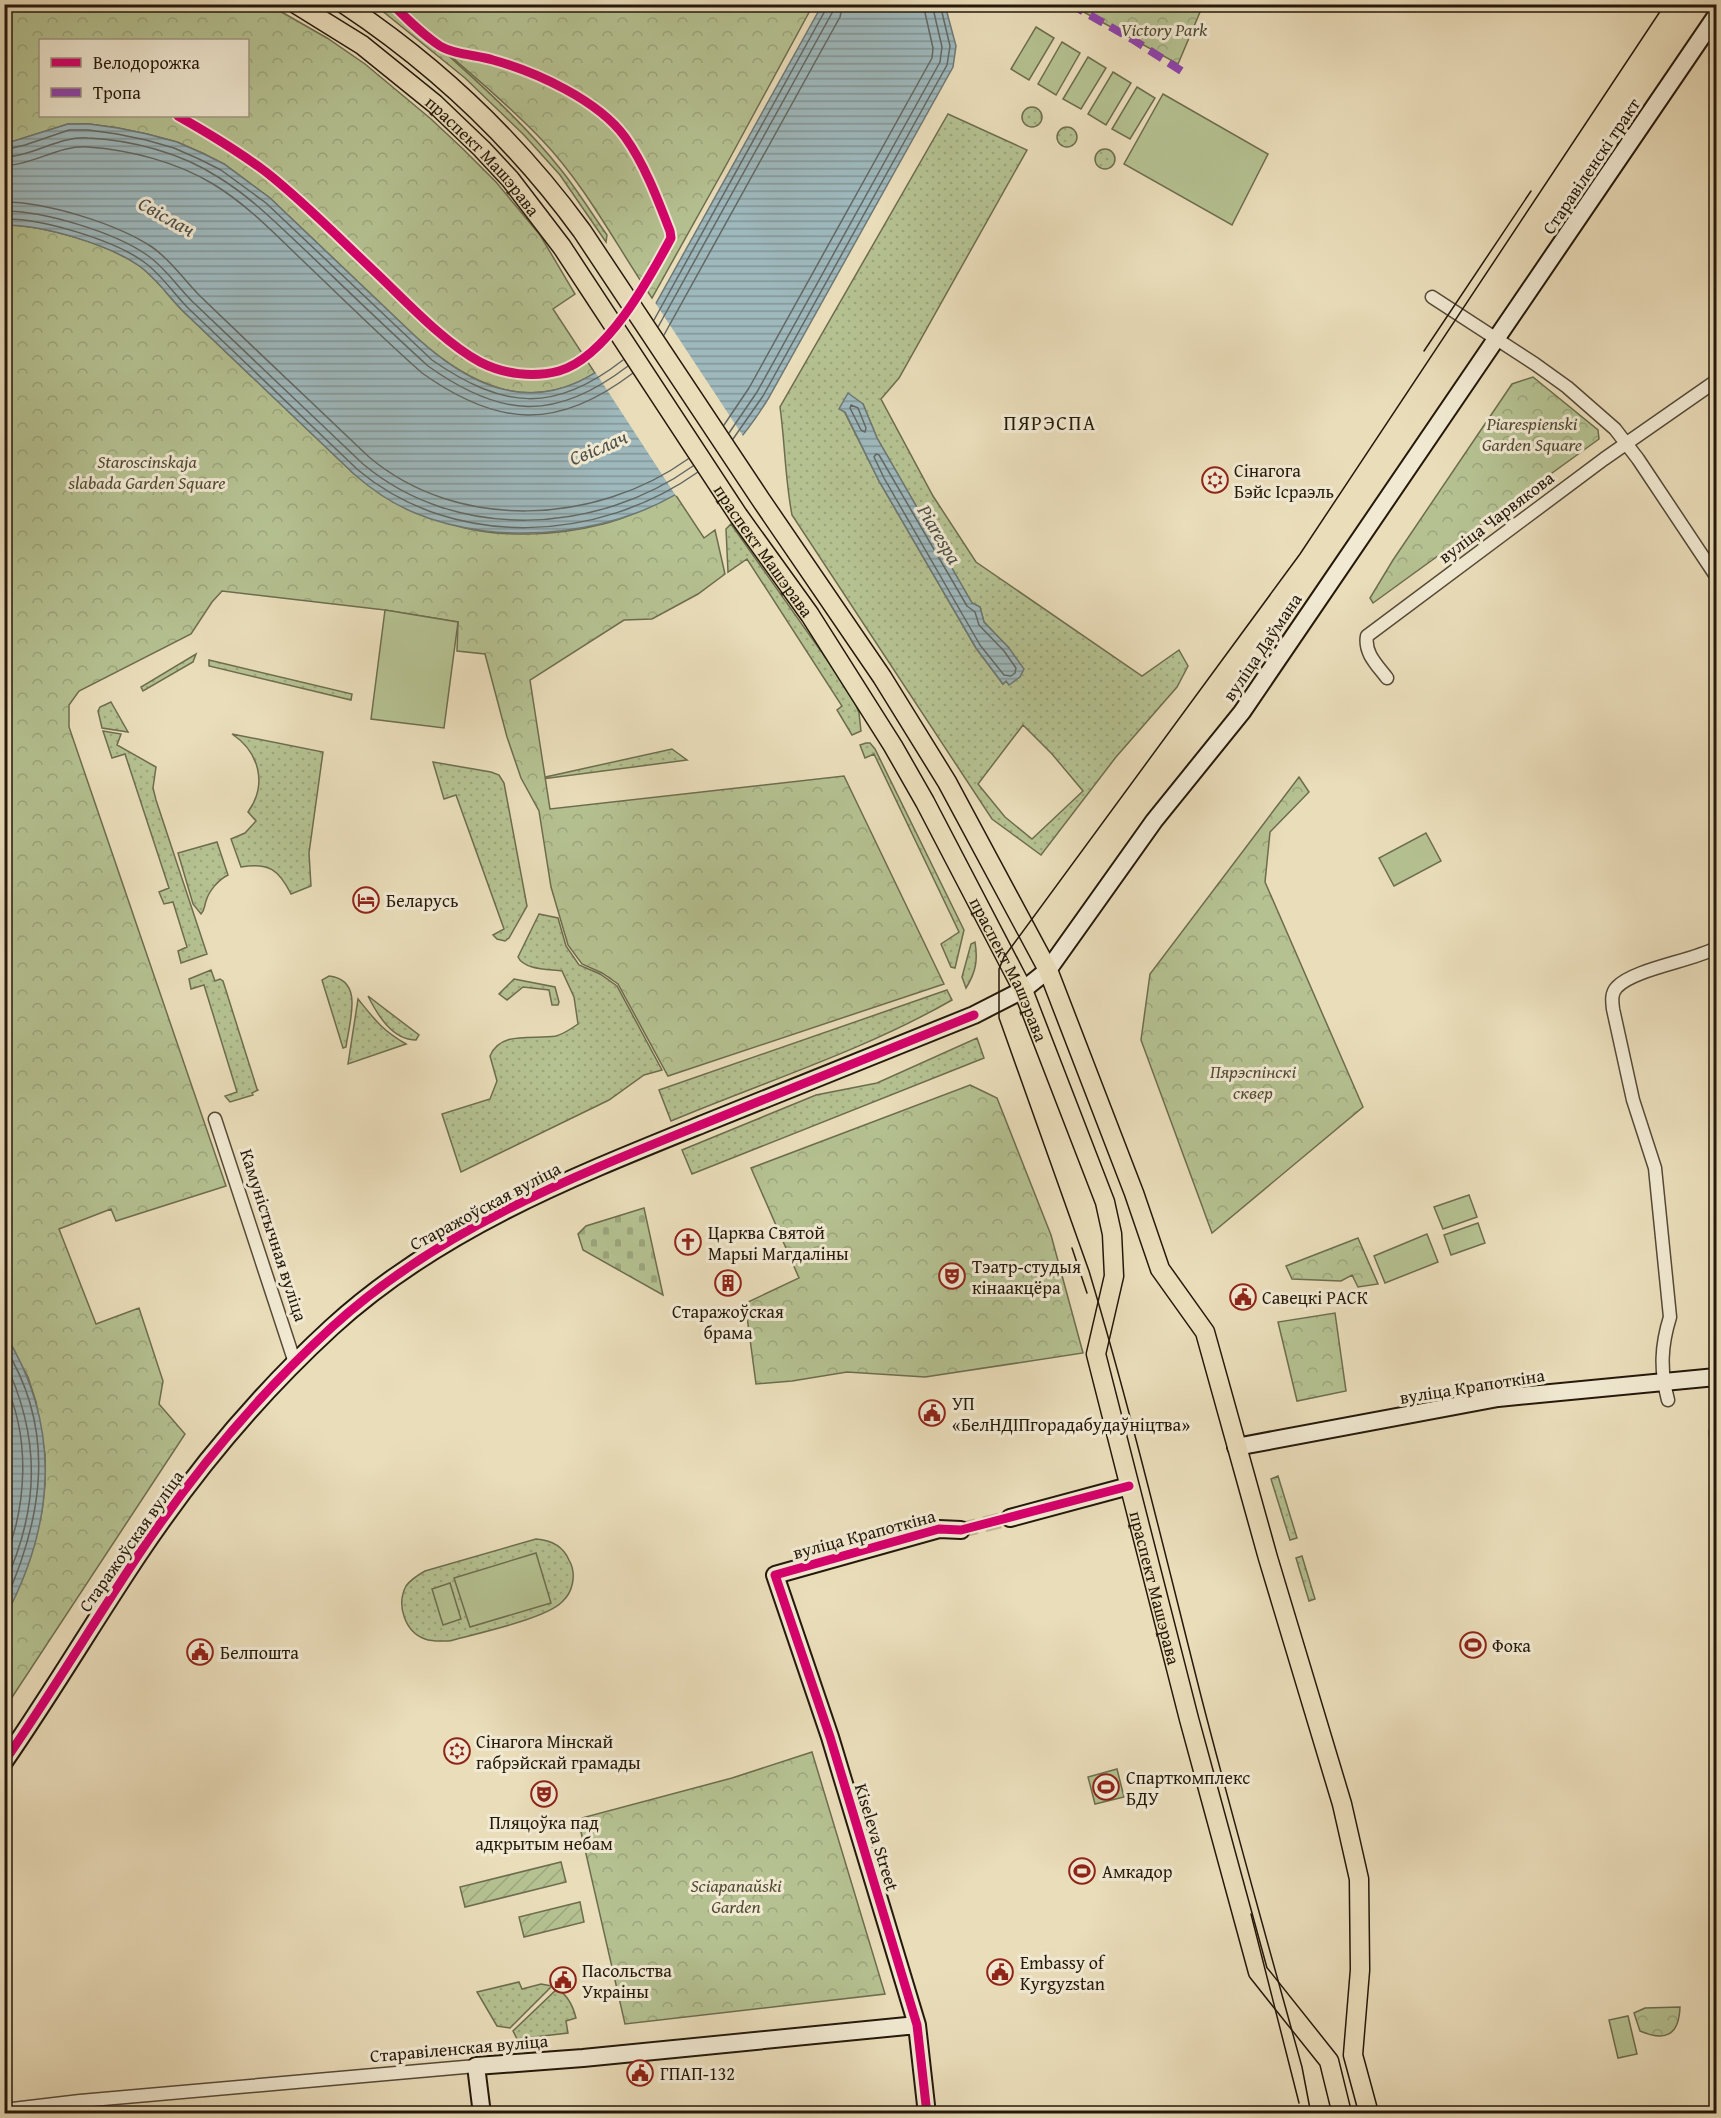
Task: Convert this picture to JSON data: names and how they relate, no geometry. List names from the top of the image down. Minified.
{"streets":{"main road":["праспект Машэрава","Старавіленскі тракт","вуліца Даўмана","Старажоўская вуліца","вуліца Крапоткіна","Kiseleva Street","Старавіленская вуліца"],"street":["вуліца Чарвякова","Камуністычная вуліца"]},"crossings":[["праспект Машэрава","вуліца Даўмана"],["праспект Машэрава","Старажоўская вуліца"],["праспект Машэрава","вуліца Крапоткіна"],["Старавіленскі тракт","вуліца Даўмана"],["вуліца Даўмана","Старажоўская вуліца"],["Старажоўская вуліца","Камуністычная вуліца"],["вуліца Крапоткіна","Kiseleva Street"],["Kiseleva Street","Старавіленская вуліца"]],"districts":["ПЯРЭСПА"],"water":["Свіслач","Piarespa"],"parks":["Victory Park","Piarespienski Garden Square","Staroscinskaja slabada Garden Square","Пярэспінскі сквер","Sciapanaŭski Garden"],"places":{"synagogue":["Сінагога Бэйс Ісраэль","Сінагога Мінскай габрэйскай грамады"],"hotel":["Беларусь"],"church":["Царква Святой Марыі Магдаліны"],"theatre":["Тэатр-студыя кінаакцёра","Пляцоўка пад адкрытым небам"],"building":["Старажоўская брама"],"public building":["Савецкі РАСК","УП «БелНДІПгорадабудаўніцтва»","Белпошта","Embassy of Kyrgyzstan","Пасольства Украіны","ГПАП-132"],"sports":["Фока","Спарткомплекс БДУ","Амкадор"]},"legend":["Велодорожка","Тропа"]}
